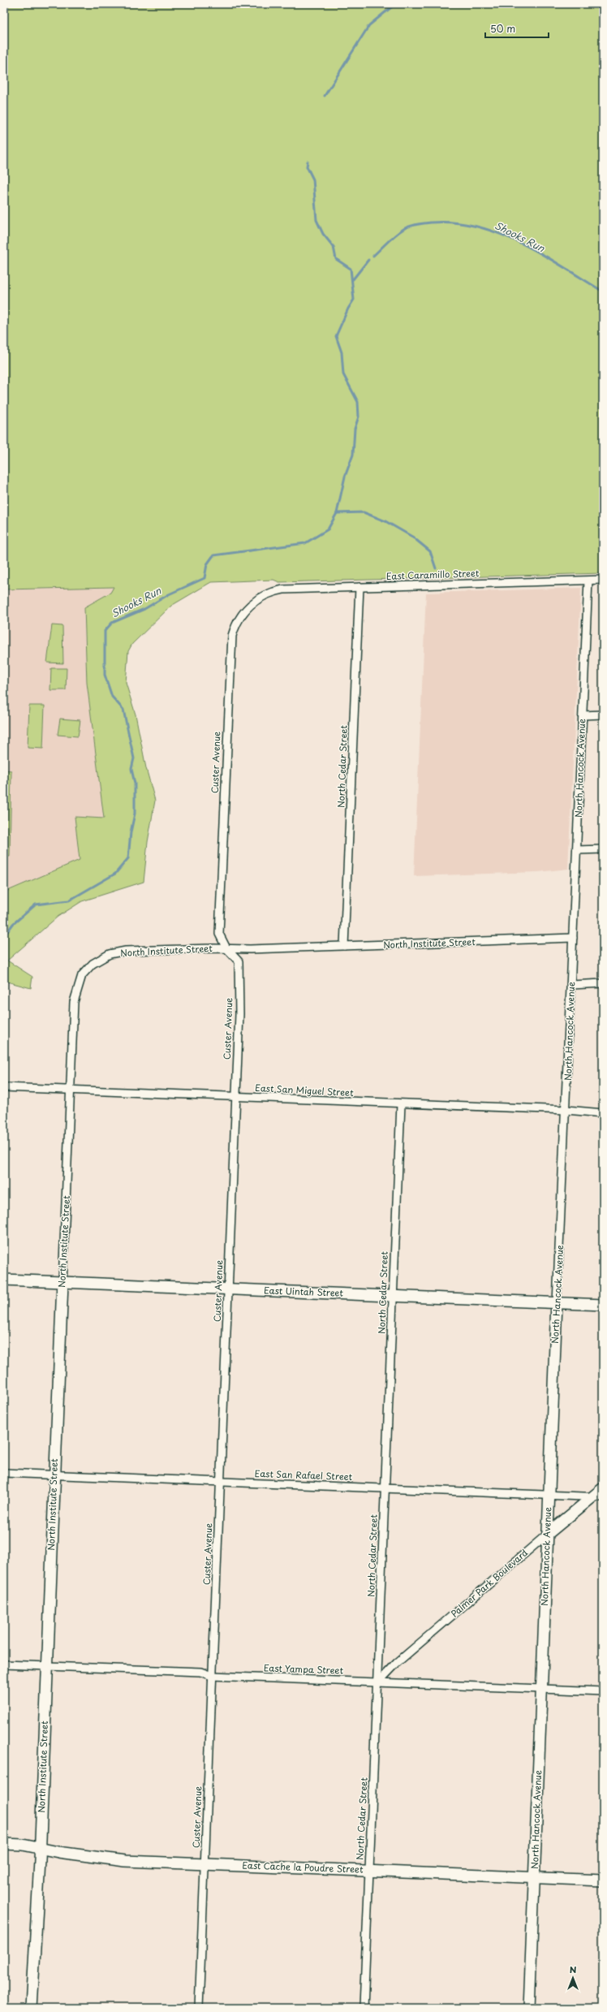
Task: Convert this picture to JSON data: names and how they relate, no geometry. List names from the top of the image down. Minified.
{"streets":{"main road":["North Hancock Avenue","North Institute Street","East Uintah Street","Palmer Park Boulevard","East Cache la Poudre Street"],"street":["East Caramillo Street","Custer Avenue","North Cedar Street","East San Miguel Street","East San Rafael Street","East Yampa Street"]},"crossings":[["East Caramillo Street","Custer Avenue"],["East Caramillo Street","North Cedar Street"],["East Caramillo Street","North Hancock Avenue"],["Custer Avenue","North Institute Street"],["Custer Avenue","East San Miguel Street"],["Custer Avenue","East Uintah Street"],["Custer Avenue","East San Rafael Street"],["Custer Avenue","East Yampa Street"],["Custer Avenue","East Cache la Poudre Street"],["North Cedar Street","North Institute Street"],["North Cedar Street","East San Miguel Street"],["North Cedar Street","East Uintah Street"],["North Cedar Street","East San Rafael Street"],["North Cedar Street","Palmer Park Boulevard"],["North Cedar Street","East Yampa Street"],["North Cedar Street","East Cache la Poudre Street"],["North Hancock Avenue","North Institute Street"],["North Hancock Avenue","East San Miguel Street"],["North Hancock Avenue","East Uintah Street"],["North Hancock Avenue","East San Rafael Street"],["North Hancock Avenue","Palmer Park Boulevard"],["North Hancock Avenue","East Yampa Street"],["North Hancock Avenue","East Cache la Poudre Street"],["North Institute Street","East San Miguel Street"],["North Institute Street","East Uintah Street"],["North Institute Street","East San Rafael Street"],["North Institute Street","East Yampa Street"],["North Institute Street","East Cache la Poudre Street"],["East San Rafael Street","Palmer Park Boulevard"],["Palmer Park Boulevard","East Yampa Street"]],"water":["Shooks Run"],"scale_bar":"50 m","north":"top"}
